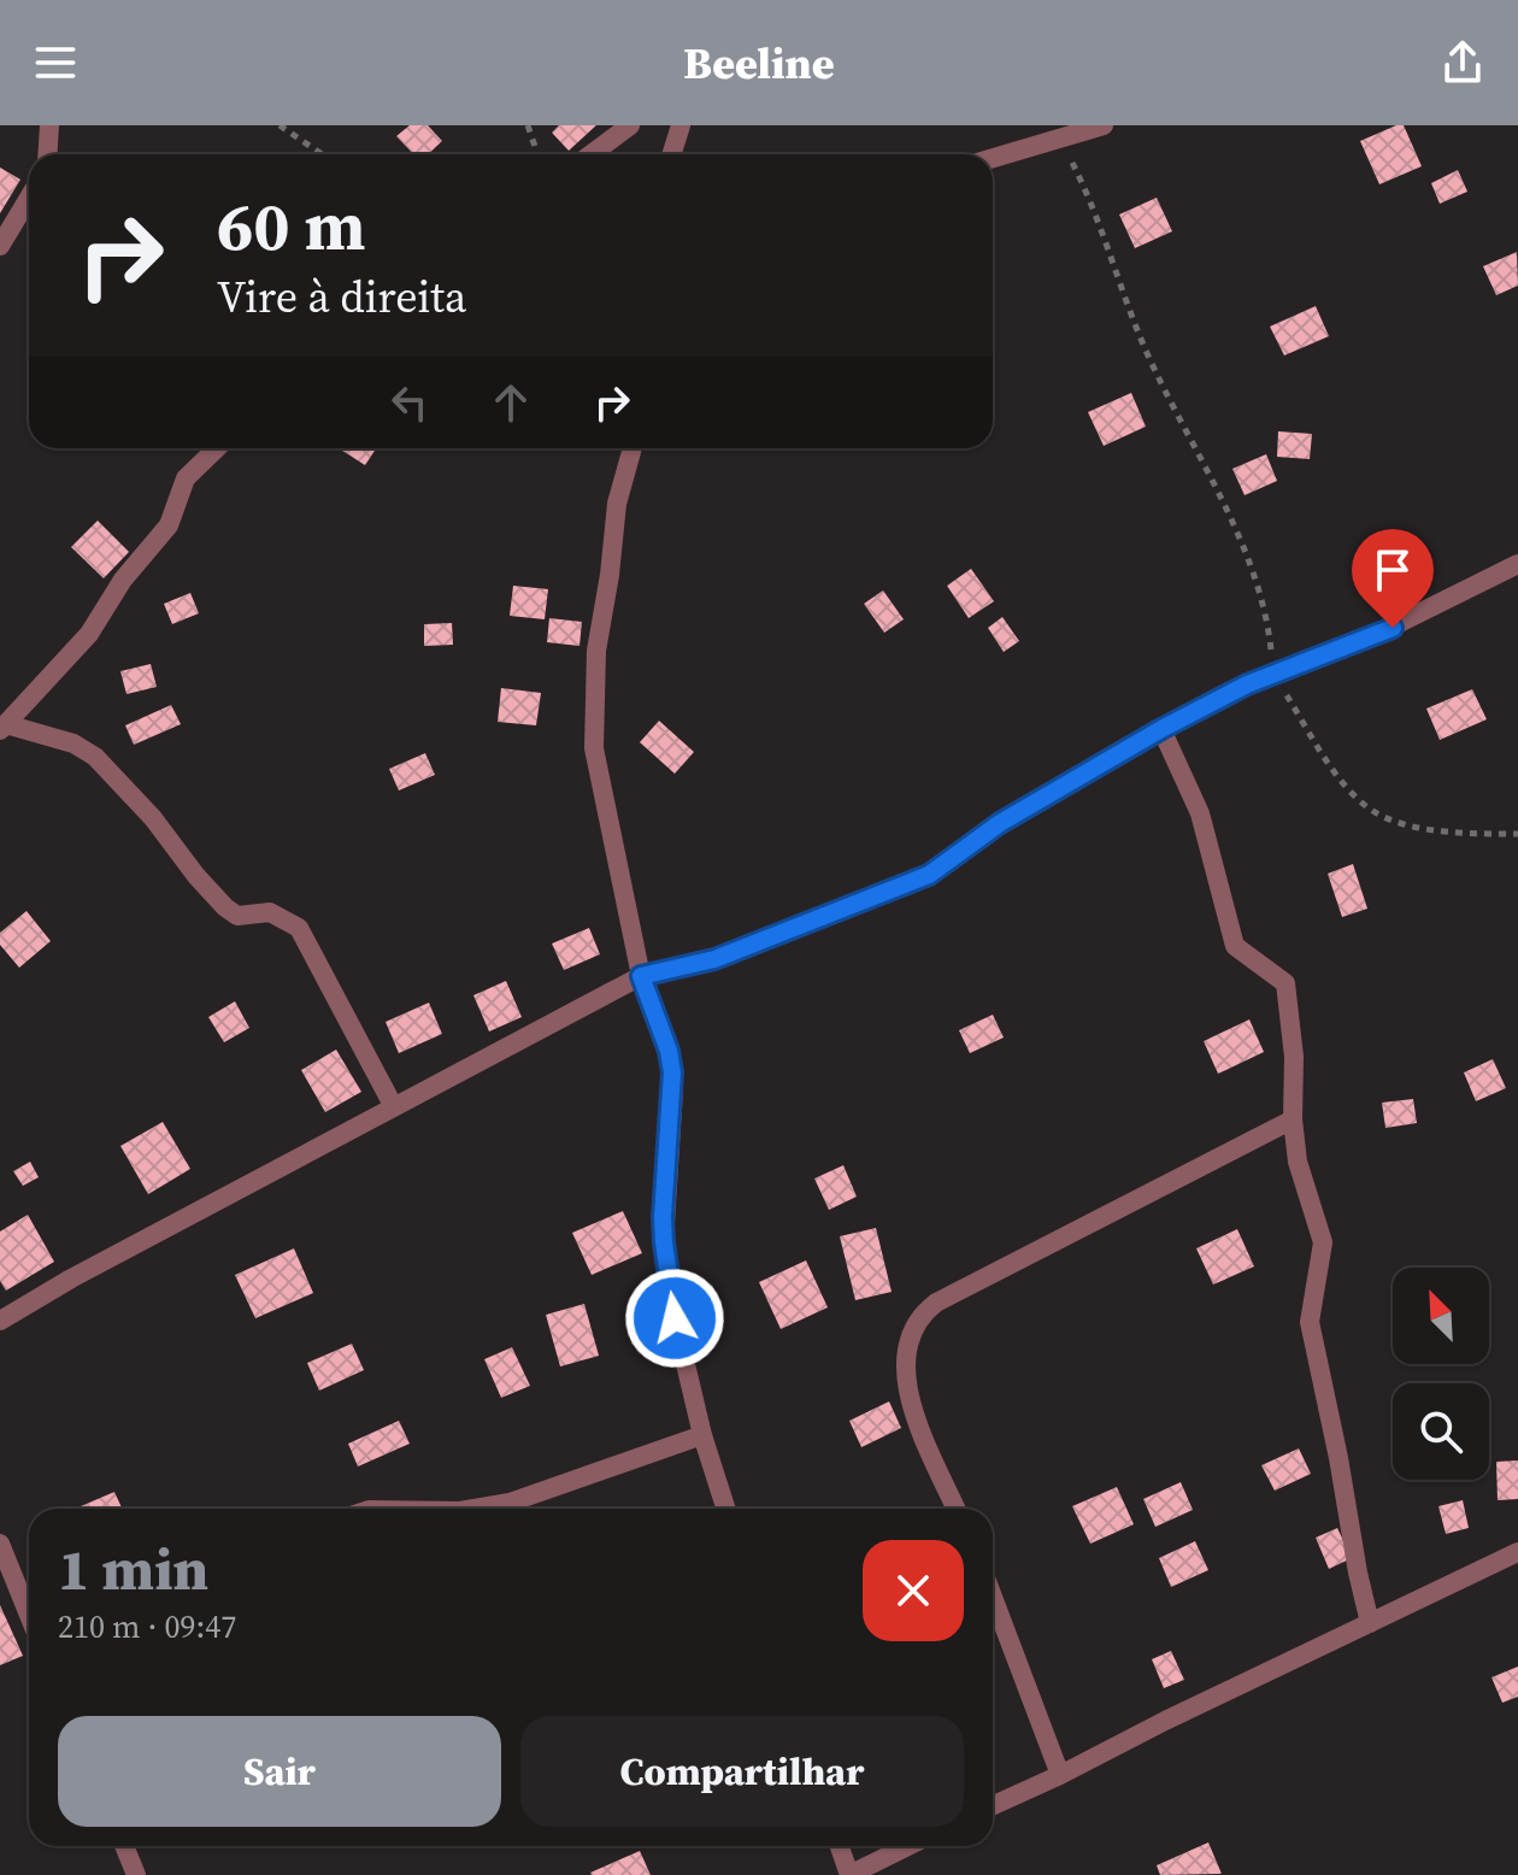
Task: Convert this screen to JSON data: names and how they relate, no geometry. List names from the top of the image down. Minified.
{"north":"top left","page":{"header":"Beeline","turn":["60 m","Vire à direita"],"heading":["1 min","210 m · 09:47"],"buttons":["Sair","Compartilhar"]}}
